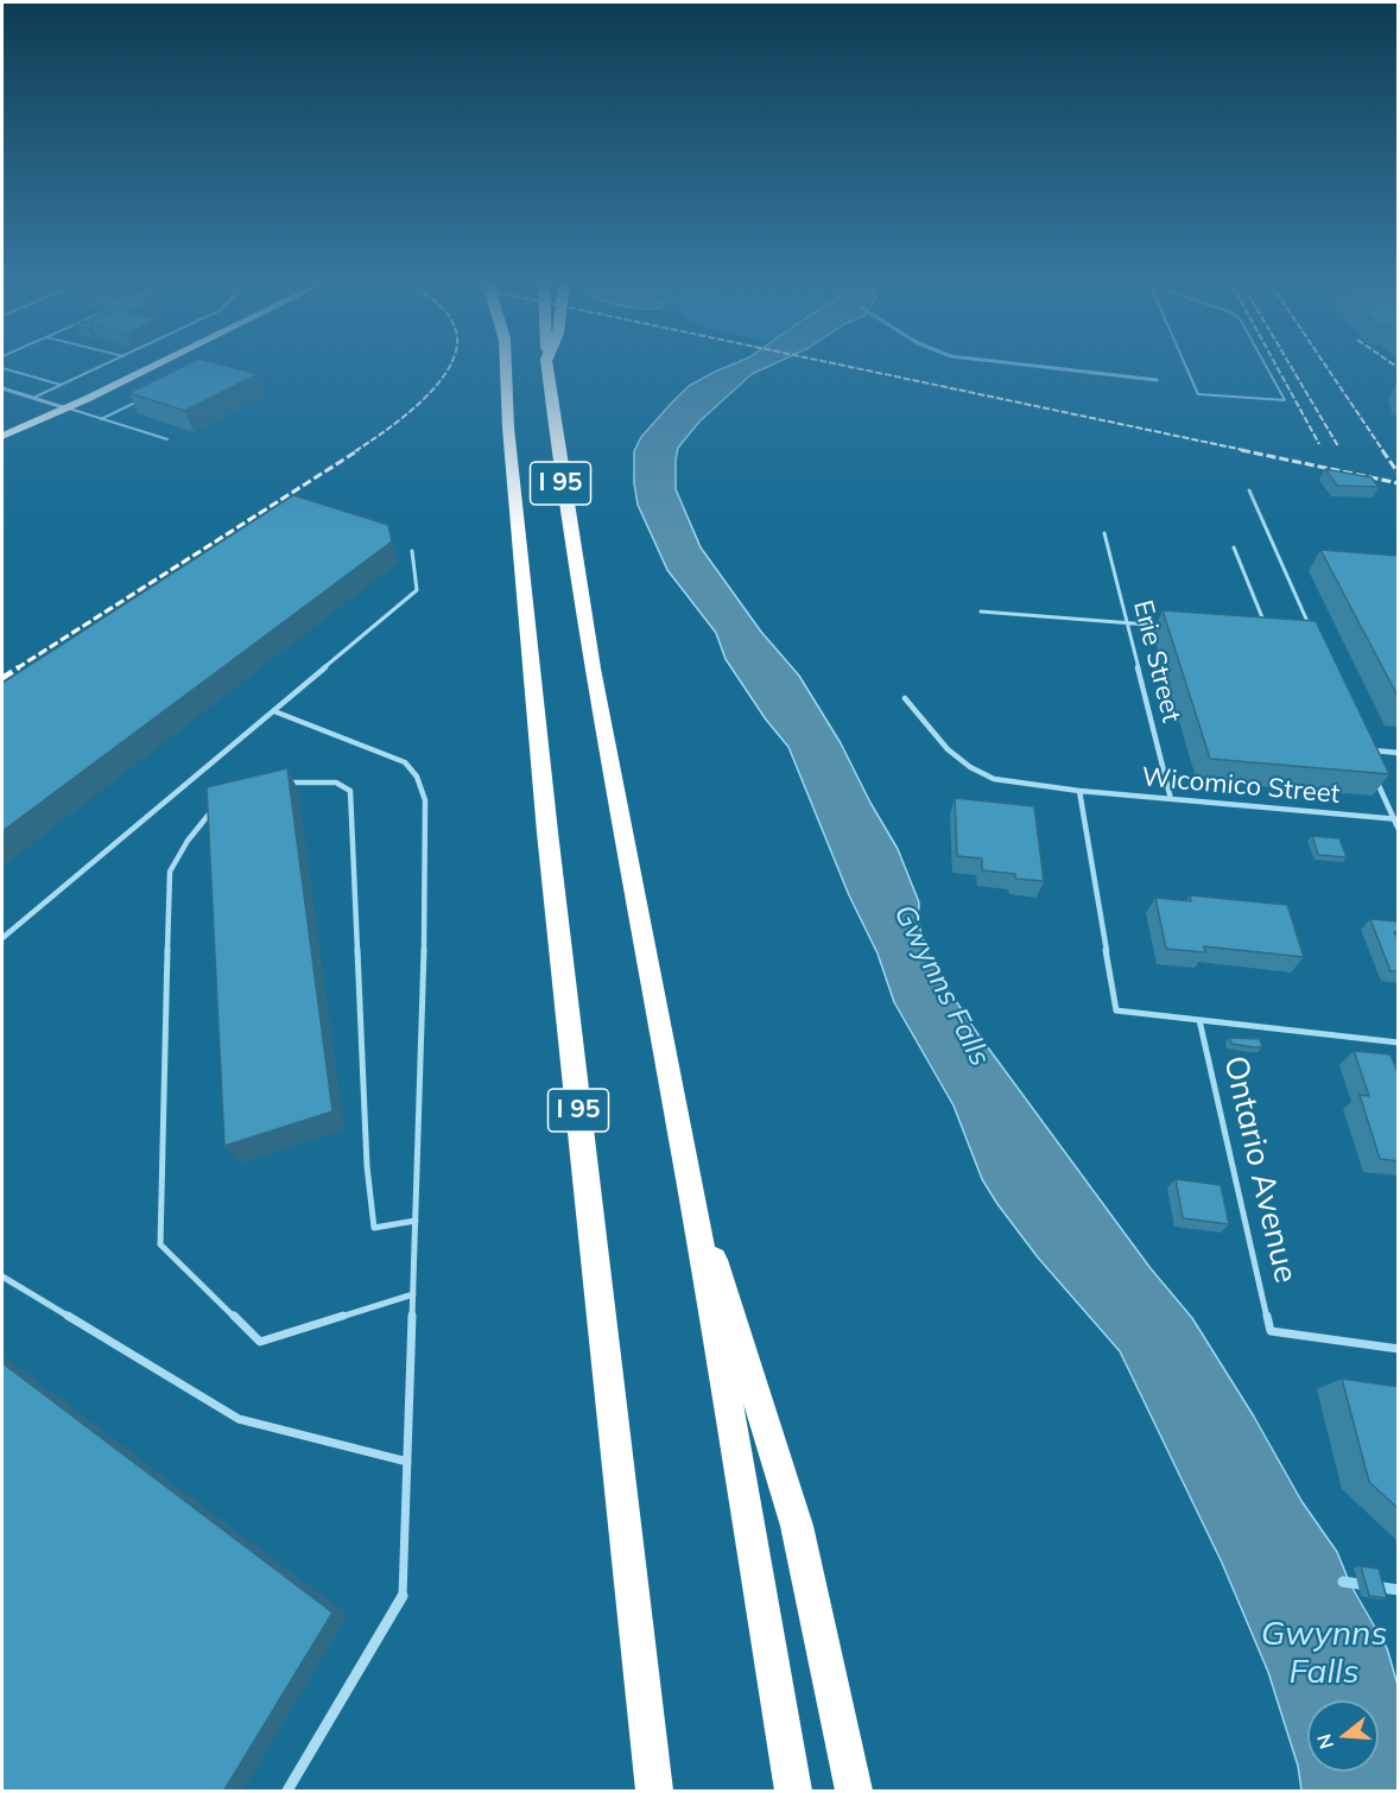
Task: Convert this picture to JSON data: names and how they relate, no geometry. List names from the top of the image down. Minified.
{"streets":{"highway":["I 95"],"lane":["Erie Street","Wicomico Street","Ontario Avenue"]},"crossings":[["Erie Street","Wicomico Street"]],"water":["Gwynns Falls"],"north":"left"}
